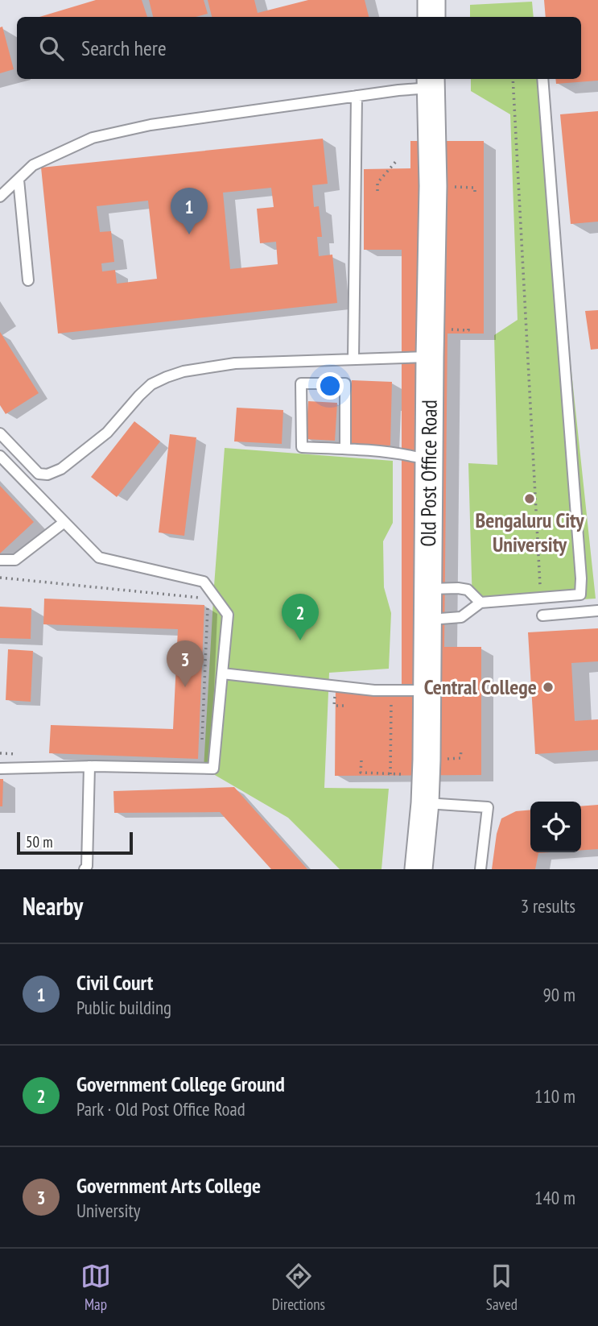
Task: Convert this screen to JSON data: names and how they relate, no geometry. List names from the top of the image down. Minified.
{"streets":{"street":["Old Post Office Road"]},"places":["Bengaluru City University","Central College"],"scale_bar":"50 m","page":{"search":"Search here","pins":["1","2","3"],"scale":"50 m","heading":["Nearby","3 results"],"list":[{"mark":"1","name":"Civil Court","note":"Public building","value":"90 m"},{"mark":"2","name":"Government College Ground","note":"Park · Old Post Office Road","value":"110 m"},{"mark":"3","name":"Government Arts College","note":"University","value":"140 m"}],"nav":["Map","Directions","Saved"]}}
